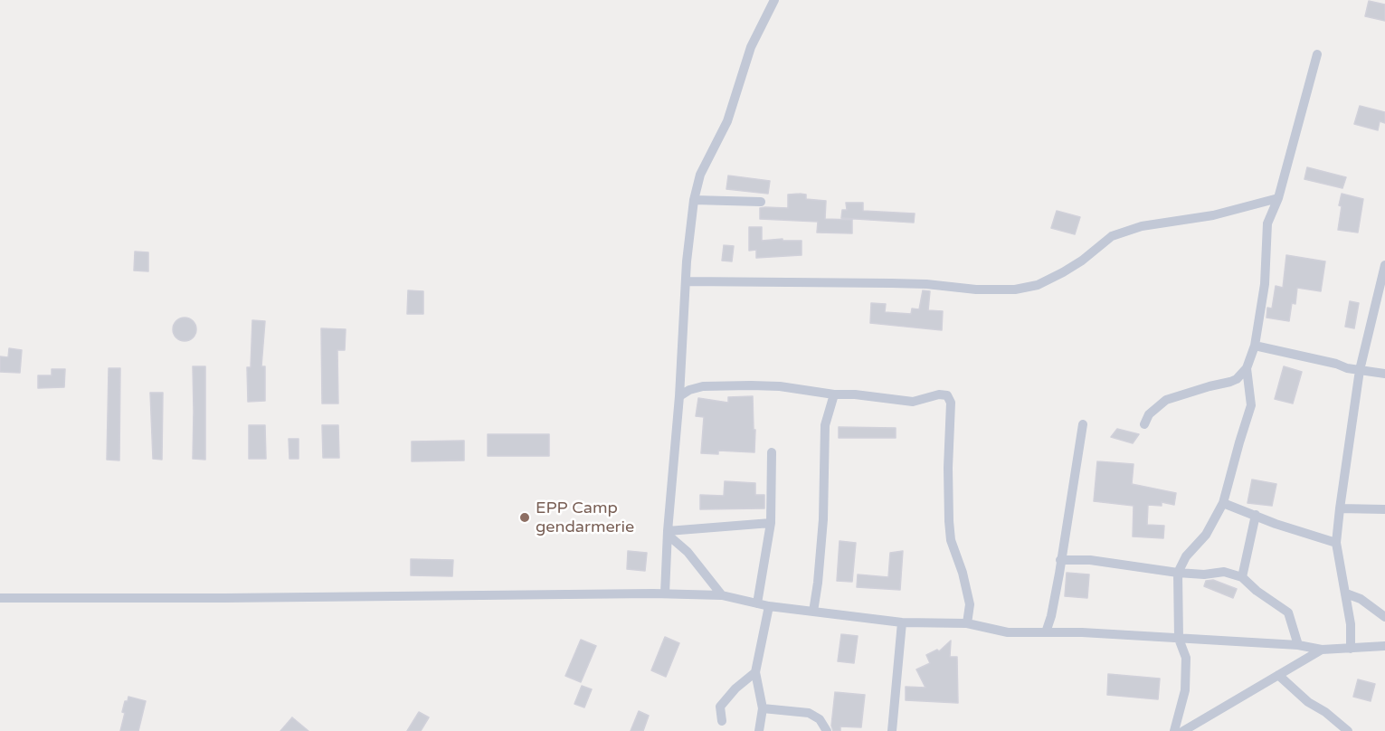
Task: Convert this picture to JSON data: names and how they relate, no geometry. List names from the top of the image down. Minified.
{"places":["EPP Camp gendarmerie"]}
